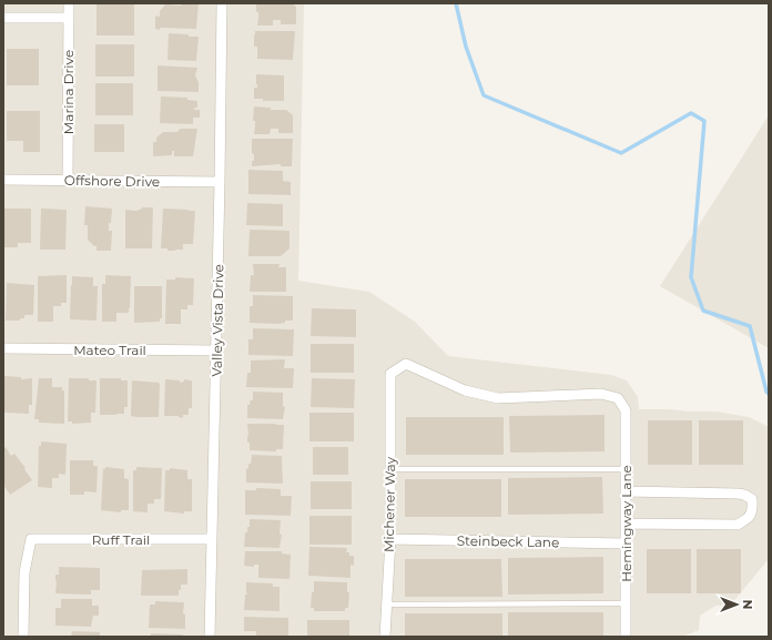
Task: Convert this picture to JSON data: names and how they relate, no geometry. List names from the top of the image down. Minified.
{"streets":{"street":["Marina Drive","Offshore Drive","Valley Vista Drive","Mateo Trail","Michener Way","Hemingway Lane","Ruff Trail","Steinbeck Lane"]},"crossings":[["Marina Drive","Offshore Drive"],["Offshore Drive","Valley Vista Drive"],["Valley Vista Drive","Mateo Trail"],["Valley Vista Drive","Ruff Trail"],["Michener Way","Hemingway Lane"],["Michener Way","Steinbeck Lane"],["Hemingway Lane","Steinbeck Lane"]],"north":"right"}
